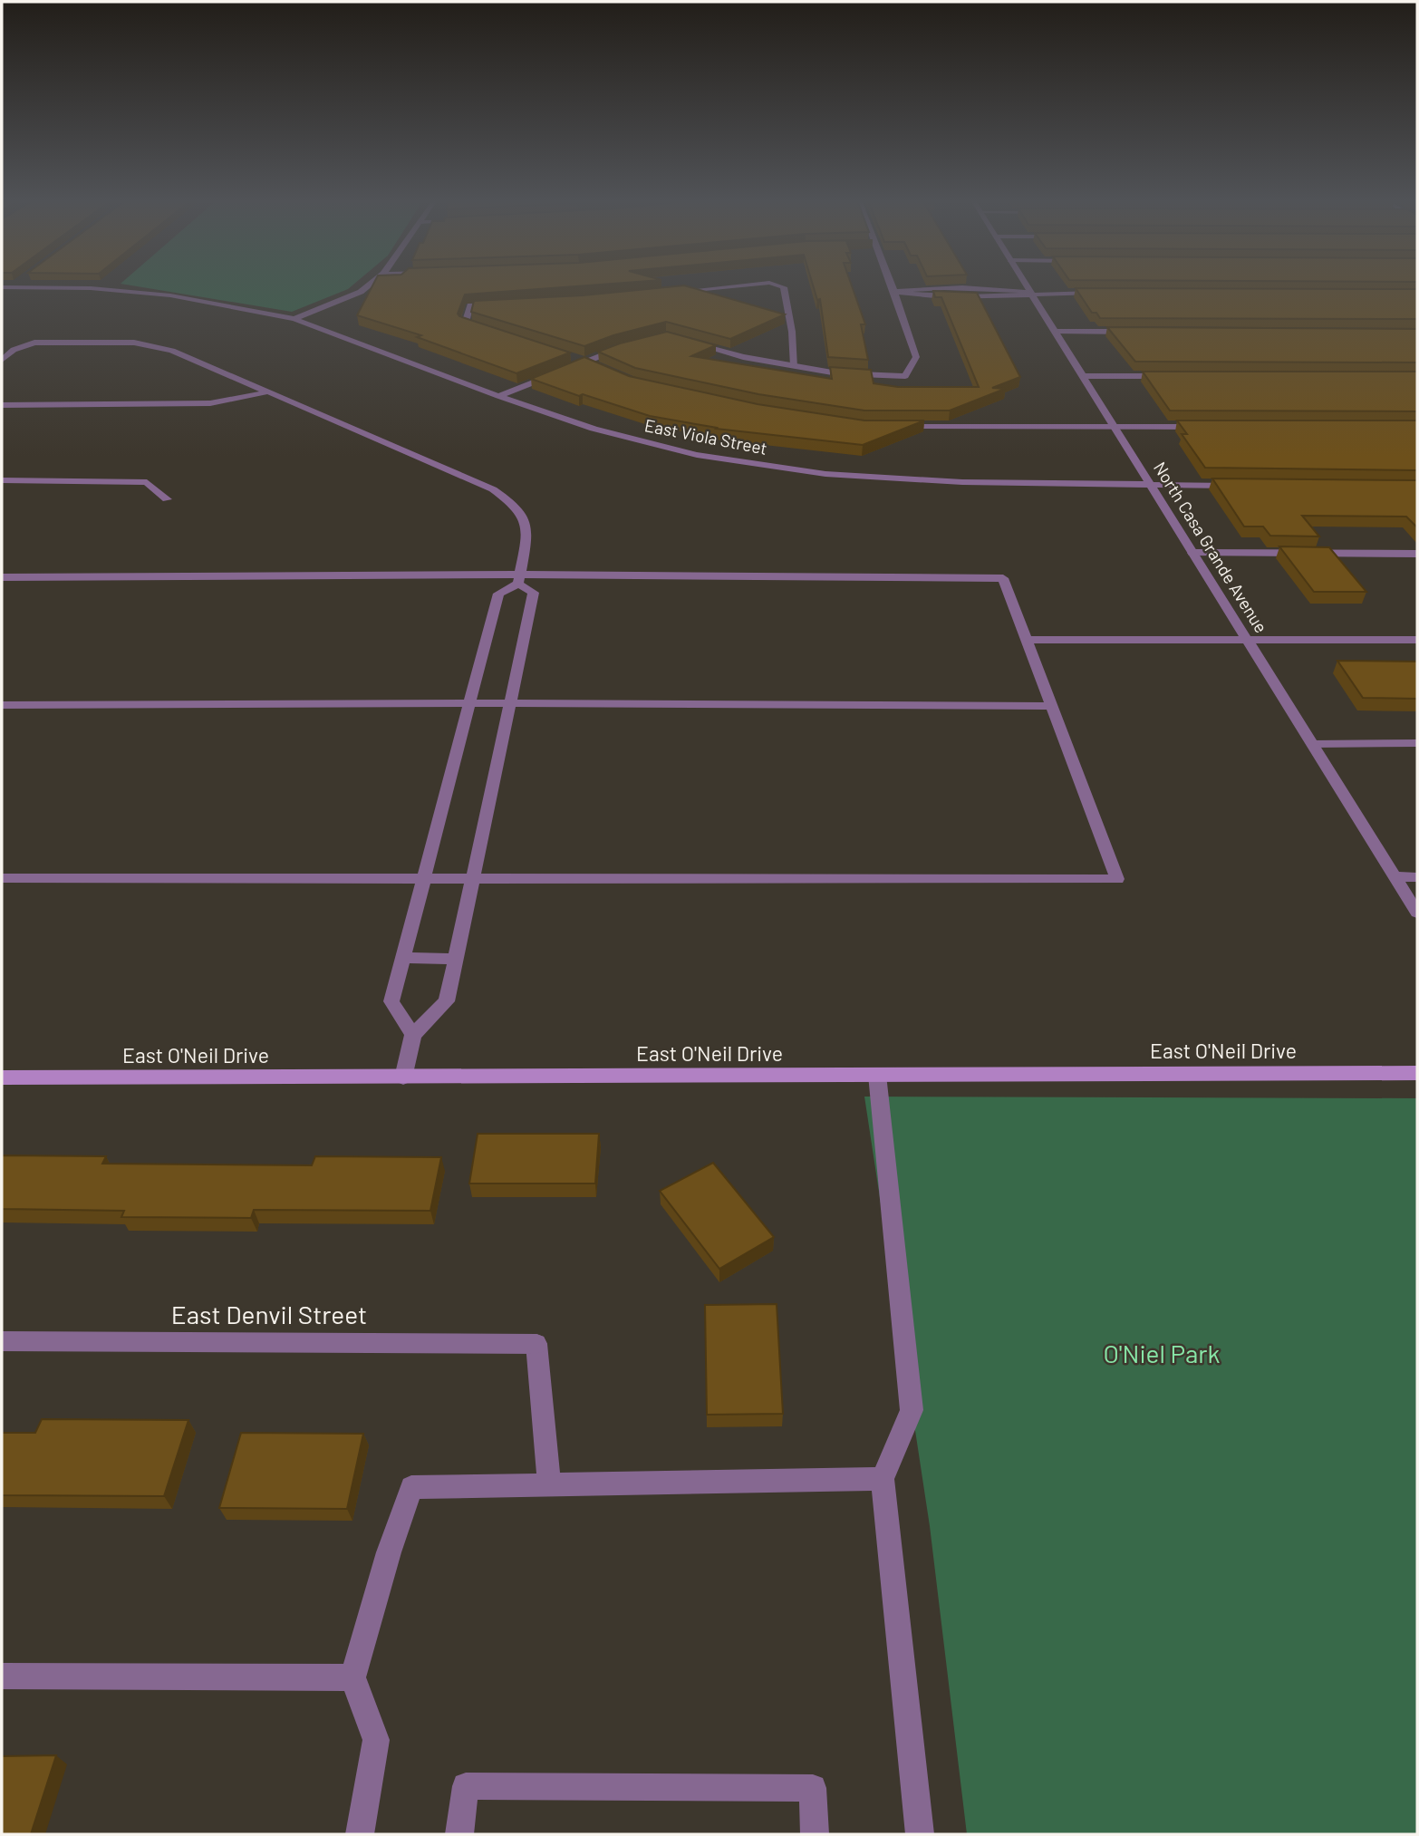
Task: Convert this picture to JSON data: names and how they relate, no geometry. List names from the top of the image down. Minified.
{"streets":{"street":["East Viola Street","North Casa Grande Avenue","East O'Neil Drive","East Denvil Street"]},"crossings":[["East Viola Street","North Casa Grande Avenue"]],"parks":["O'Niel Park"]}
